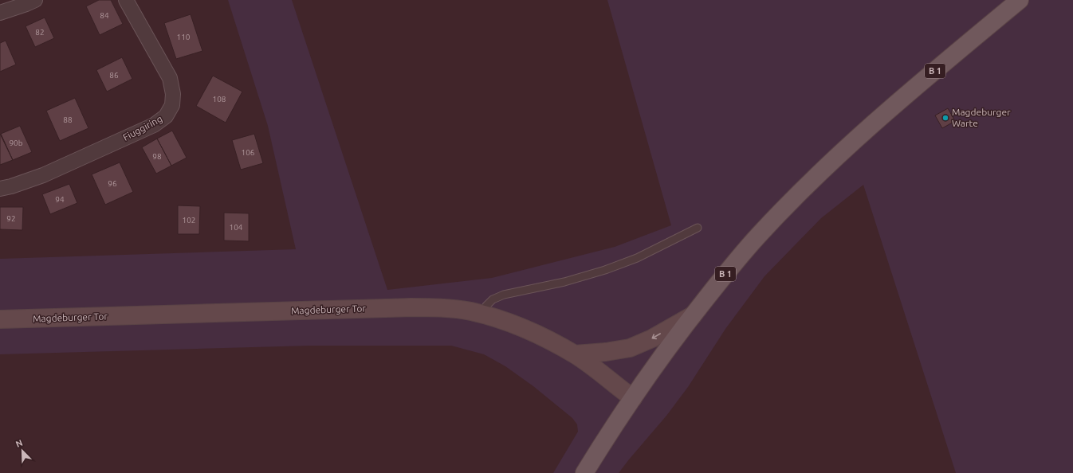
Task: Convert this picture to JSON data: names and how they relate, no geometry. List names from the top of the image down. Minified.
{"streets":{"main road":["B 1","Magdeburger Tor"],"street":["Fiuggiring"]},"crossings":[["B 1","Magdeburger Tor"]],"places":["Magdeburger Warte"],"house_numbers":["84","82","110","86","108","88","90b","106","98","96","94","92","102","104"],"north":"top left"}
